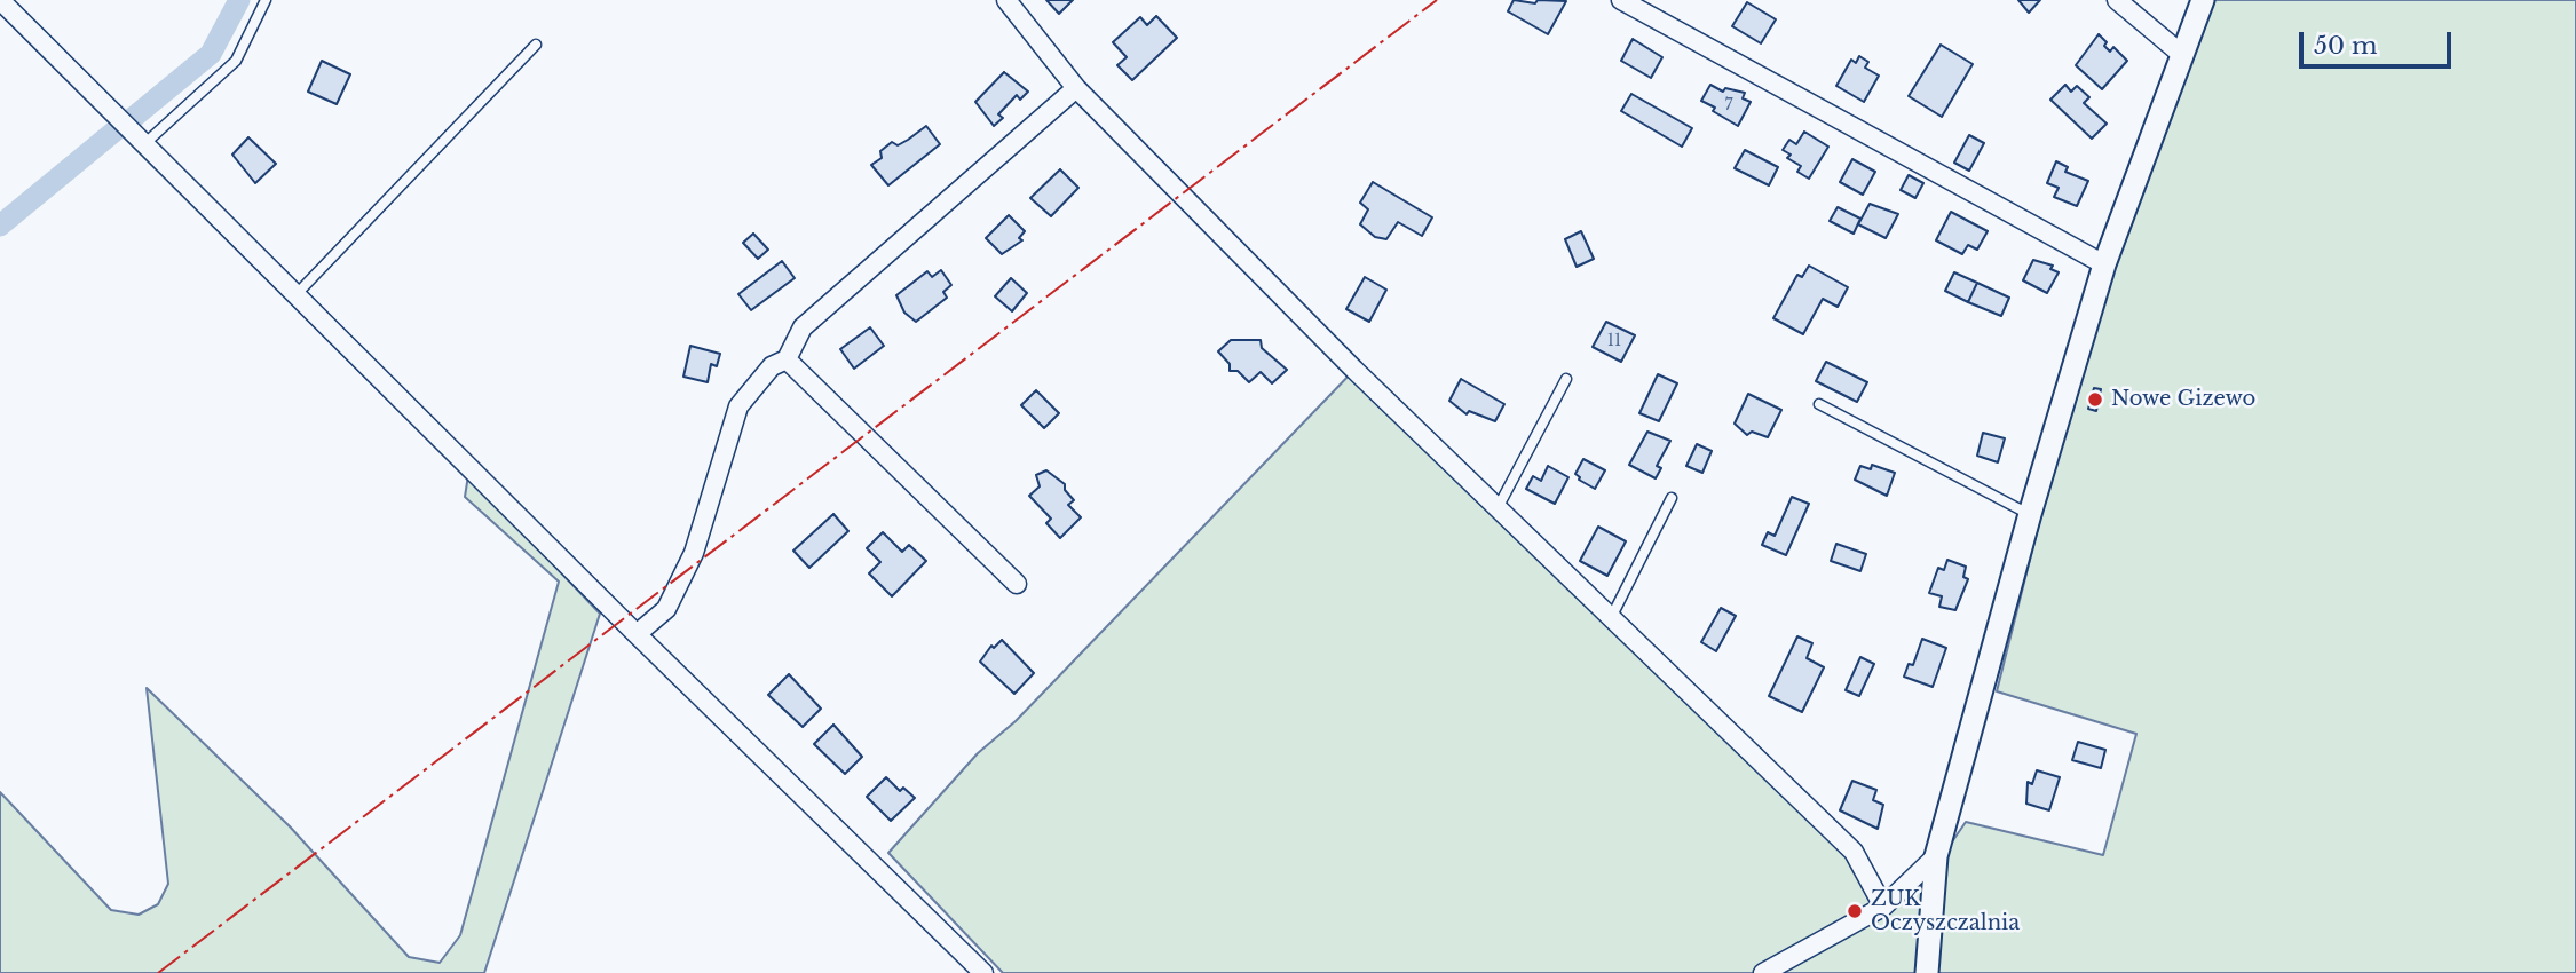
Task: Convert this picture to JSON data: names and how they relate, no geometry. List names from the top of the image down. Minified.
{"places":["Nowe Gizewo","ZUK Oczyszczalnia"],"house_numbers":["7","11"],"scale_bar":"50 m"}
